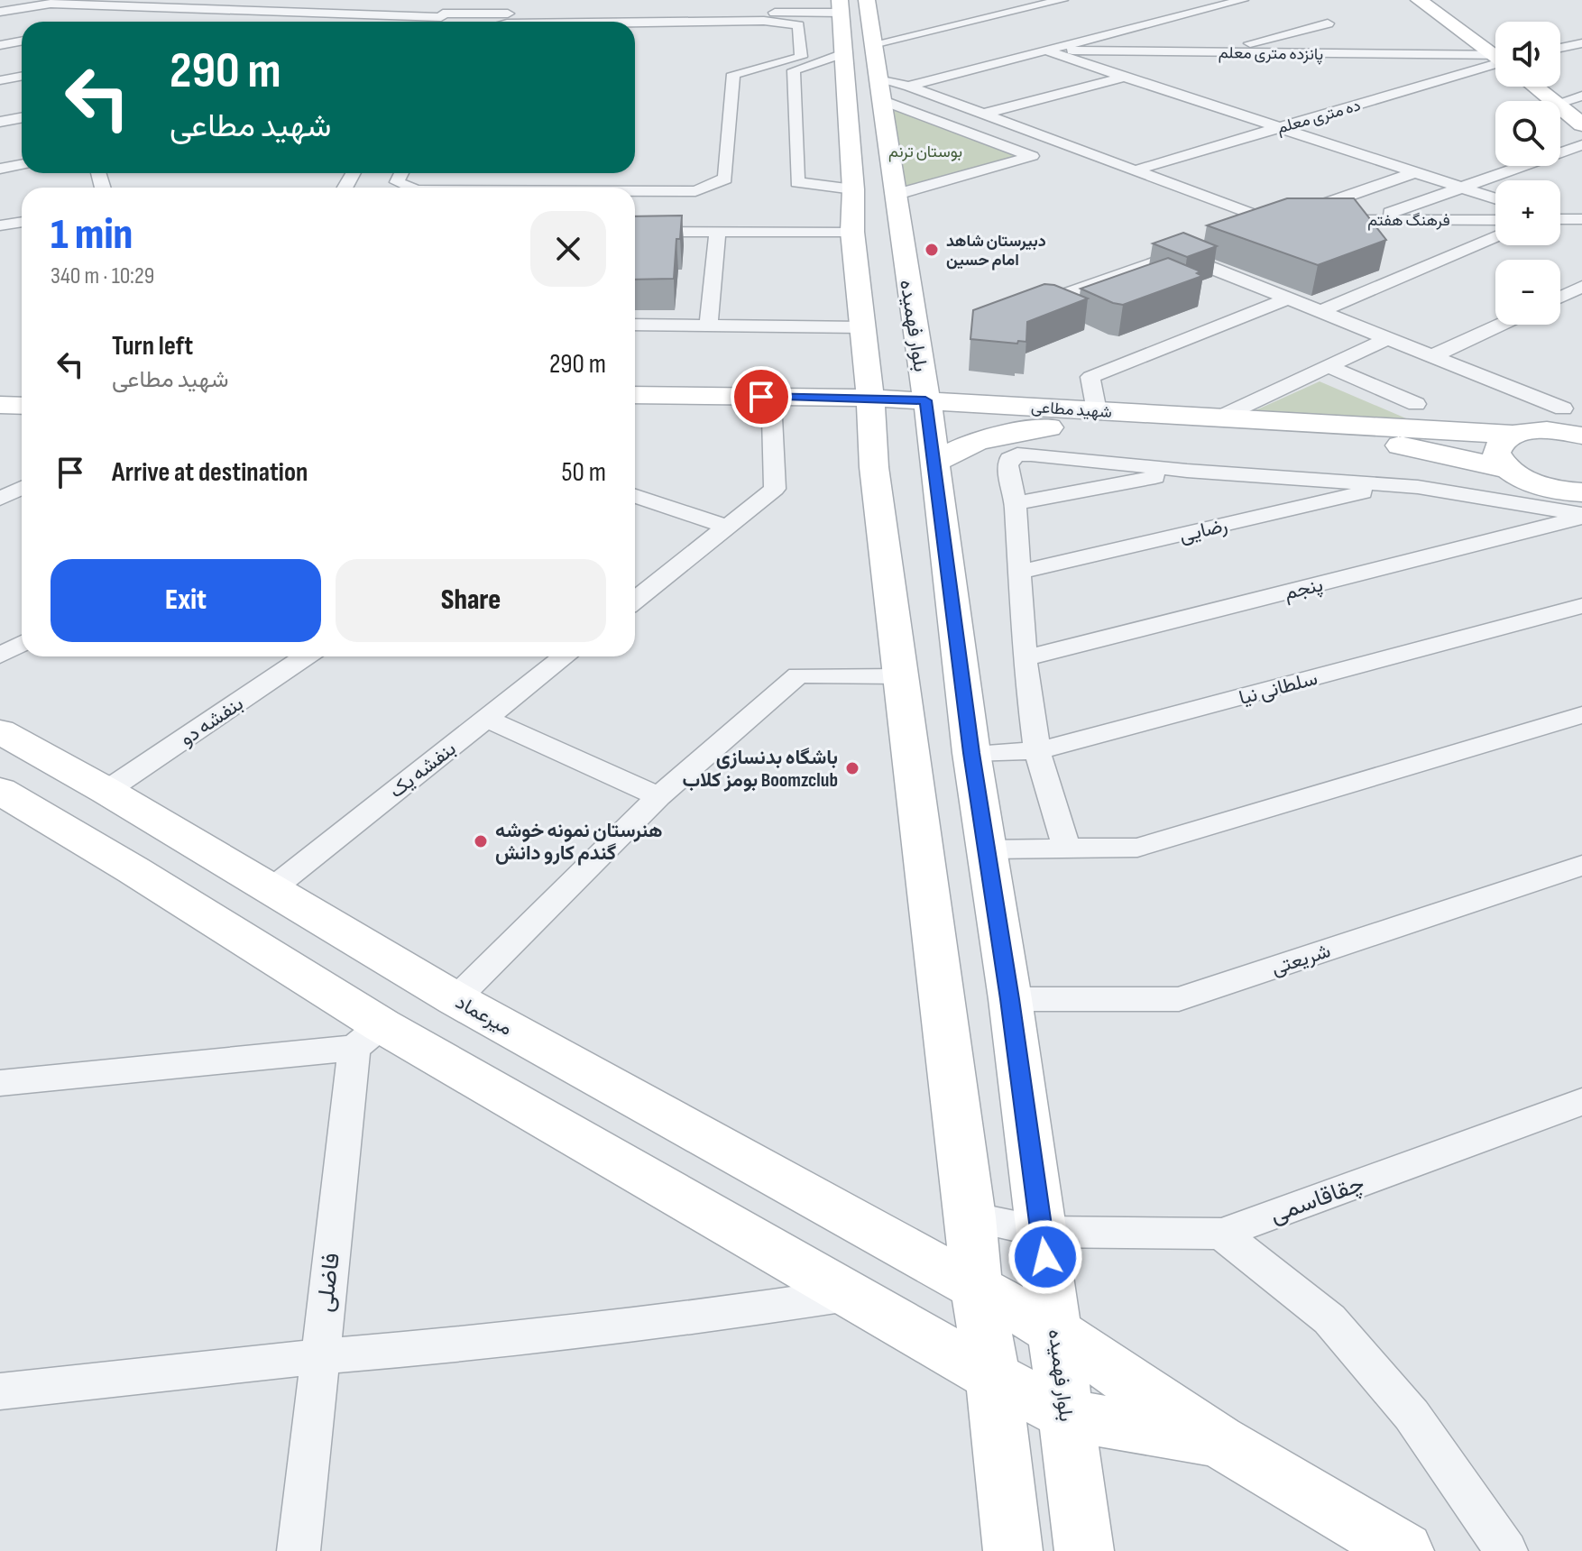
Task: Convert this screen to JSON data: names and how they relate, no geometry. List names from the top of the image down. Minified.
{"streets":{"street":["پانزده متری معلم","ده متری معلم","فرهنگ هفتم","بلوار فهمیده","شهید مطاعی","رضایی","پنجم","سلطانی نیا","بنفشه دو","بنفشه یک","شریعتی","میرعماد","چقاقاسمی","فاضلی"]},"crossings":[["بلوار فهمیده","شهید مطاعی"],["بلوار فهمیده","سلطانی نیا"],["بلوار فهمیده","شریعتی"],["بلوار فهمیده","میرعماد"],["بلوار فهمیده","چقاقاسمی"],["بنفشه دو","میرعماد"],["بنفشه یک","میرعماد"]],"parks":["بوستان ترنم"],"places":["دبیرستان شاهد امام حسین","باشگاه بدنسازی بومز کلاب Boomzclub","هنرستان نمونه خوشه گندم کارو دانش"],"page":{"map_buttons":["+","−"],"turn":["290 m","شهید مطاعی"],"heading":["1 min","340 m · 10:29"],"list":[{"name":"Turn left","note":"شهید مطاعی","value":"290 m"},{"name":"Arrive at destination","value":"50 m"}],"buttons":["Exit","Share"]}}
